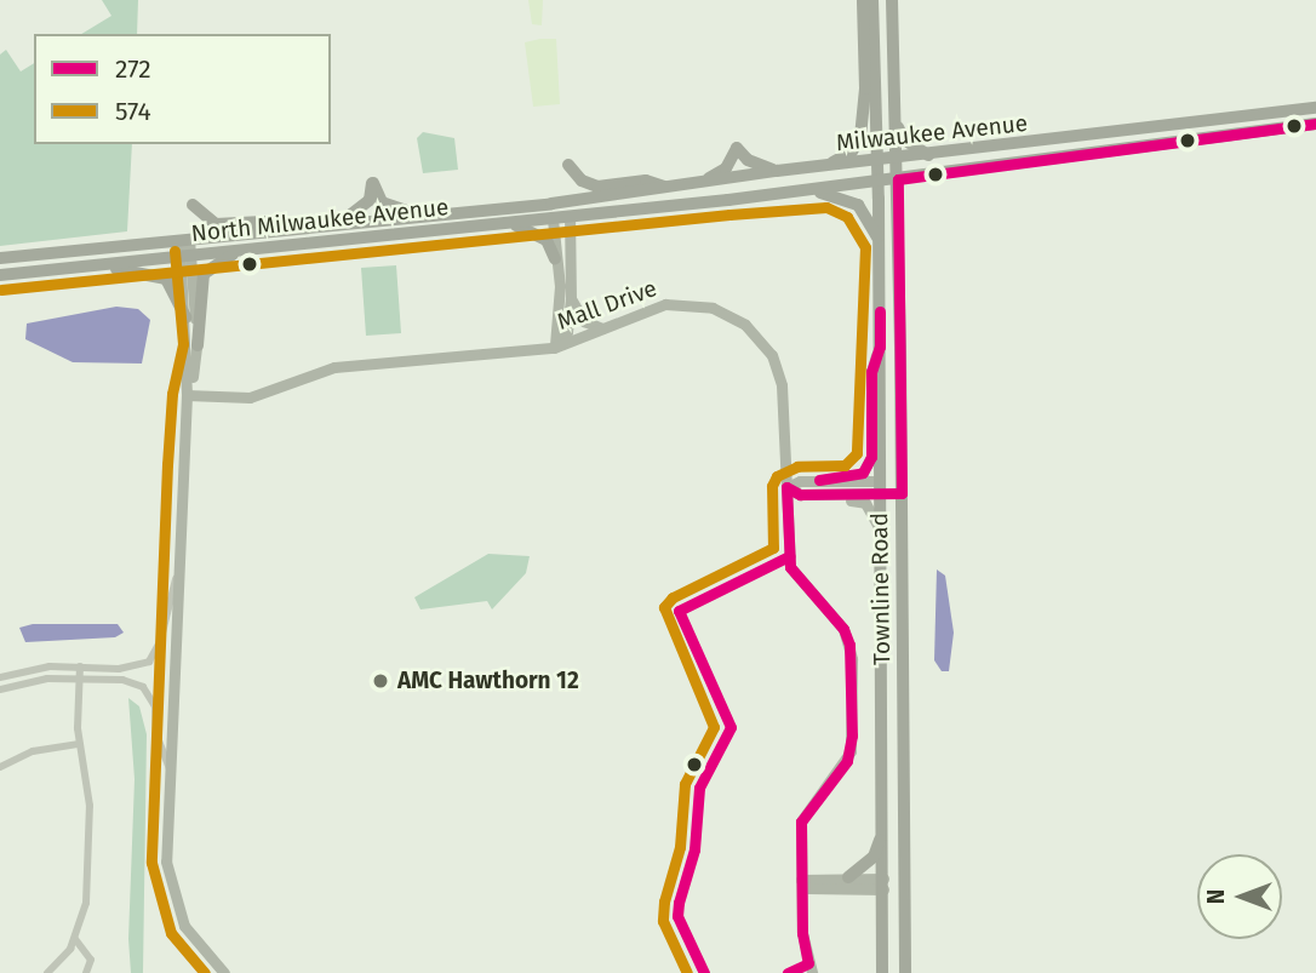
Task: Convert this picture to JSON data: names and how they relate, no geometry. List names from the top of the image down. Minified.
{"streets":{"main road":["Milwaukee Avenue","North Milwaukee Avenue","Townline Road"],"street":["Mall Drive"]},"crossings":[["Milwaukee Avenue","North Milwaukee Avenue"],["Milwaukee Avenue","Townline Road"]],"places":["AMC Hawthorn 12"],"lines":["transit line 272","transit line 574"],"legend":["272","574"],"north":"left"}
